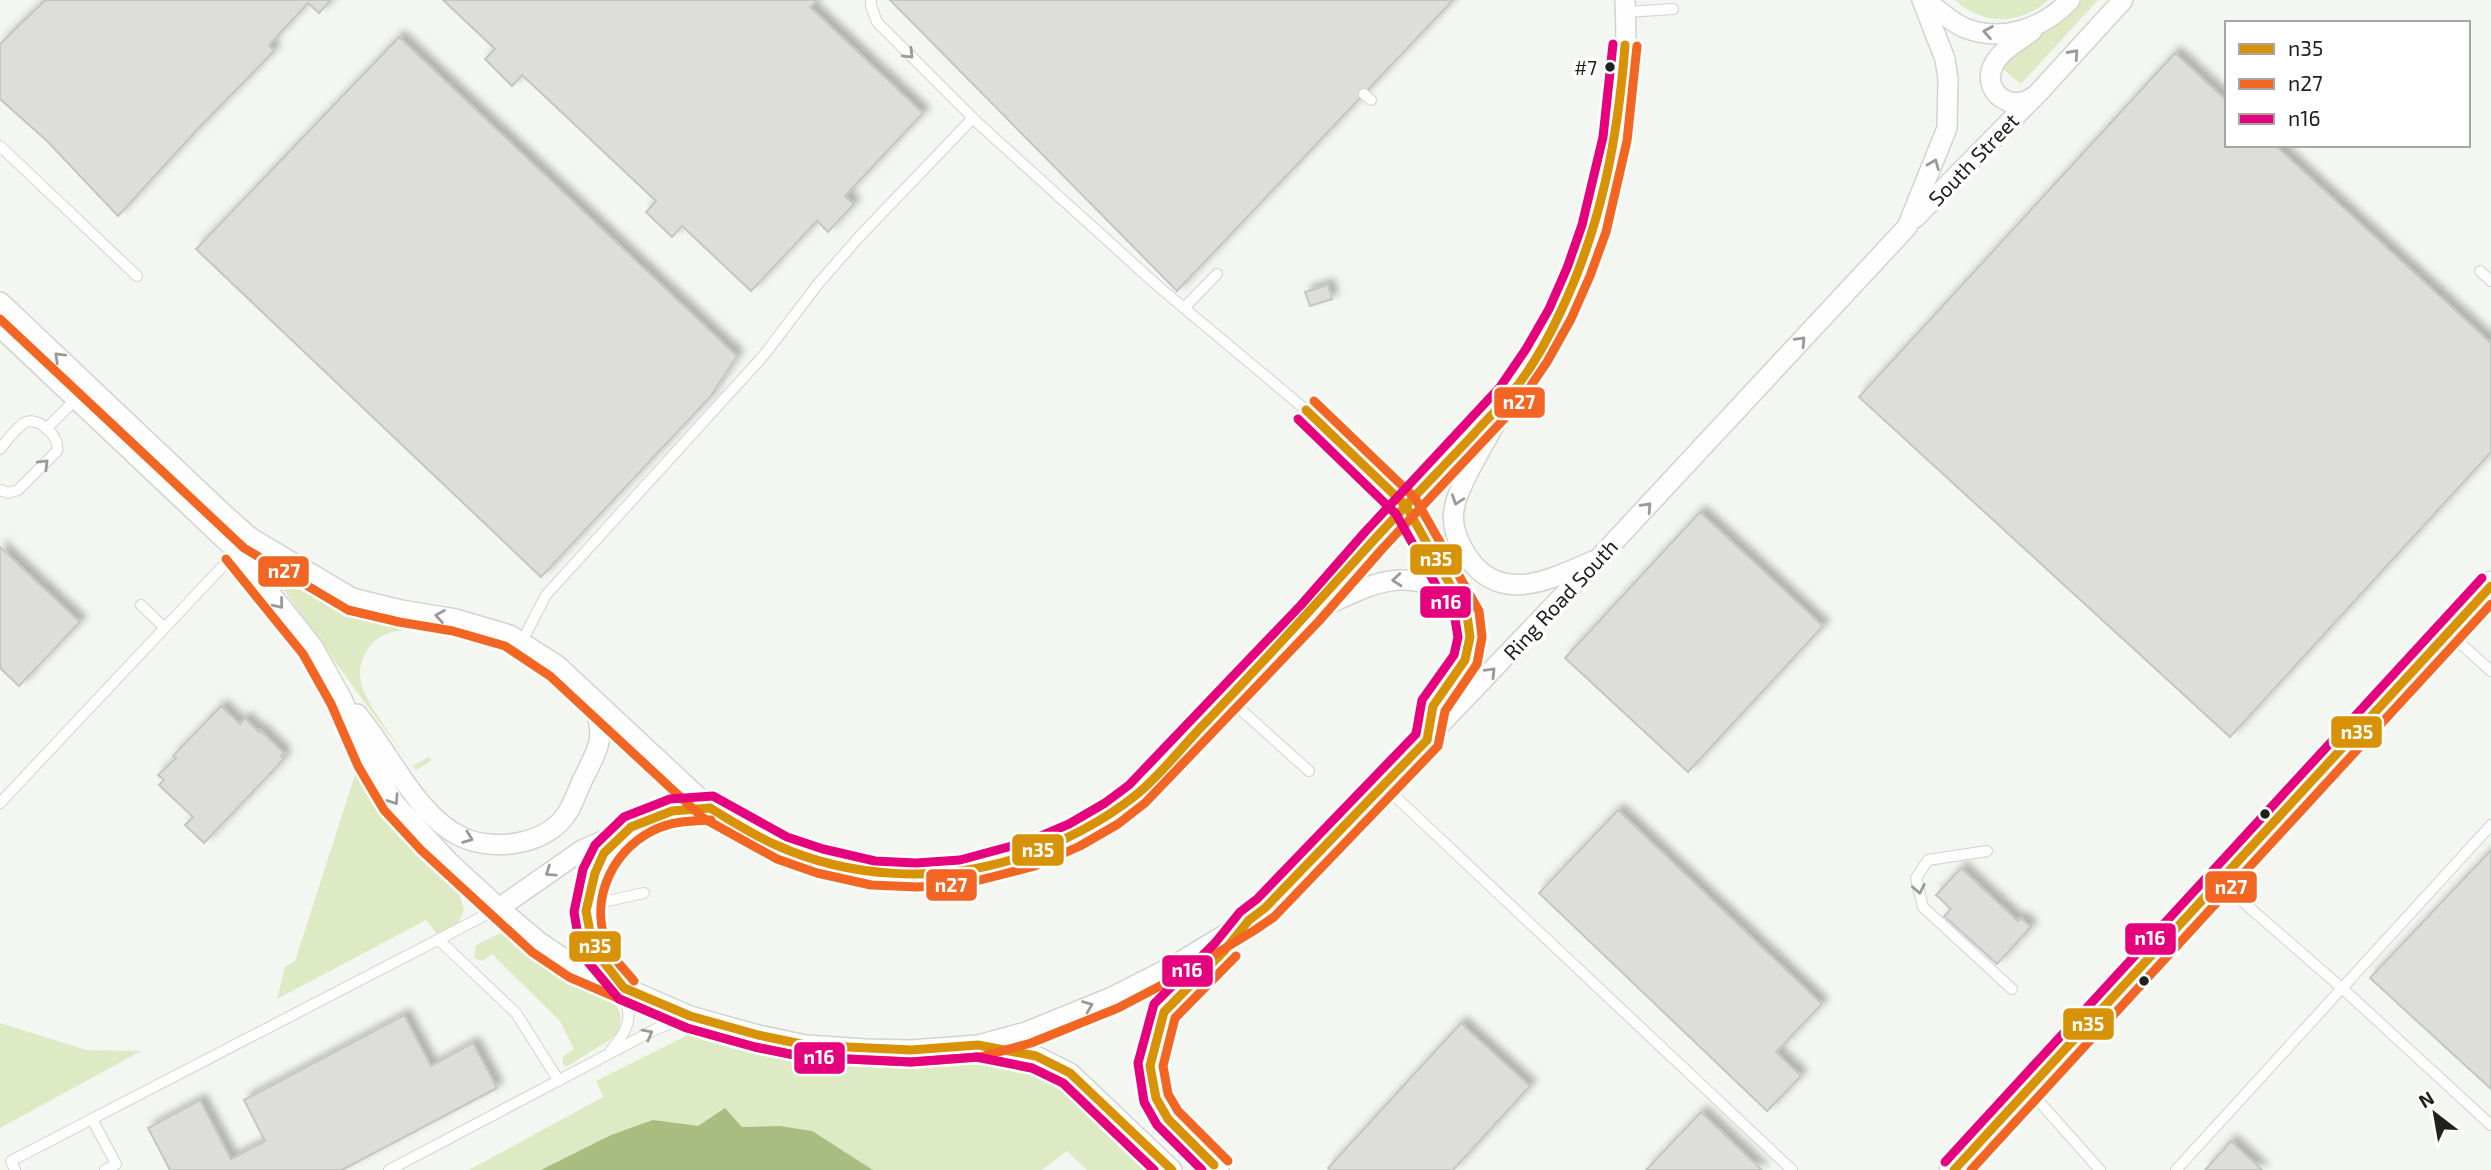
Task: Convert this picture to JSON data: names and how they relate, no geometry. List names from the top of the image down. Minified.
{"streets":{"street":["South Street","Ring Road South"]},"crossings":[["South Street","Ring Road South"]],"one_way":["Ring Road South"],"places":["#7"],"lines":["transit line n16","transit line n35","transit line n27"],"legend":["n35","n27","n16"],"north":"top left"}
